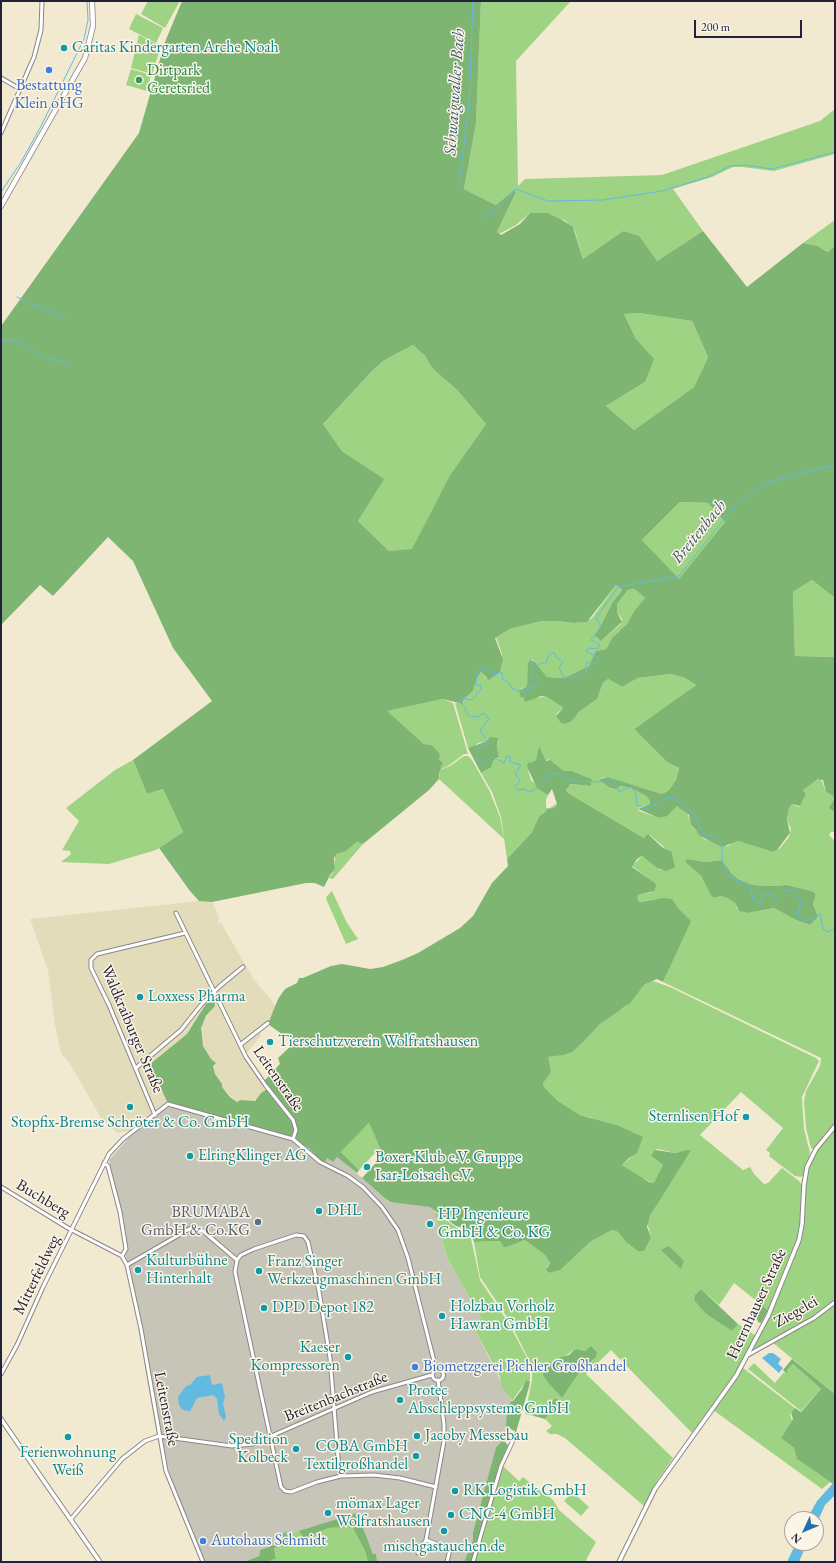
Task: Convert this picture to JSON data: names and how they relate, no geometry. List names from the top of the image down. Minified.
{"streets":{"street":["Waldkraiburger Straße","Leitenstraße","Buchberg","Mitterfeldweg","Herrnhauser Straße","Ziegelei","Breitenbachstraße"]},"crossings":[["Waldkraiburger Straße","Leitenstraße"],["Leitenstraße","Buchberg"],["Leitenstraße","Mitterfeldweg"],["Leitenstraße","Breitenbachstraße"],["Buchberg","Mitterfeldweg"],["Herrnhauser Straße","Ziegelei"]],"water":["Schwaigwaller Bach","Breitenbach"],"places":["Caritas Kindergarten Arche Noah","Bestattung Klein oHG","Dirtpark Geretsried","Loxxess Pharma","Tierschutzverein Wolfratshausen","Stopfix-Bremse Schröter & Co. GmbH","Sternlisen Hof","ElringKlinger AG","Boxer-Klub e.V. Gruppe Isar-Loisach e.V.","DHL","BRUMABA GmbH & Co.KG","HP Ingenieure GmbH & Co. KG","Kulturbühne Hinterhalt","Franz Singer Werkzeugmaschinen GmbH","DPD Depot 182","Holzbau Vorholz Hawran GmbH","Kaeser Kompressoren","Biometzgerei Pichler Großhandel","Protec Abschleppsysteme GmbH","Jacoby Messebau","Ferienwohnung Weiß","Spedition Kolbeck","COBA GmbH Textilgroßhandel","RK Logistik GmbH","mömax Lager Wolfratshausen","CNC-4 GmbH","mischgastauchen.de","Autohaus Schmidt"],"scale_bar":"200 m","north":"bottom left"}
